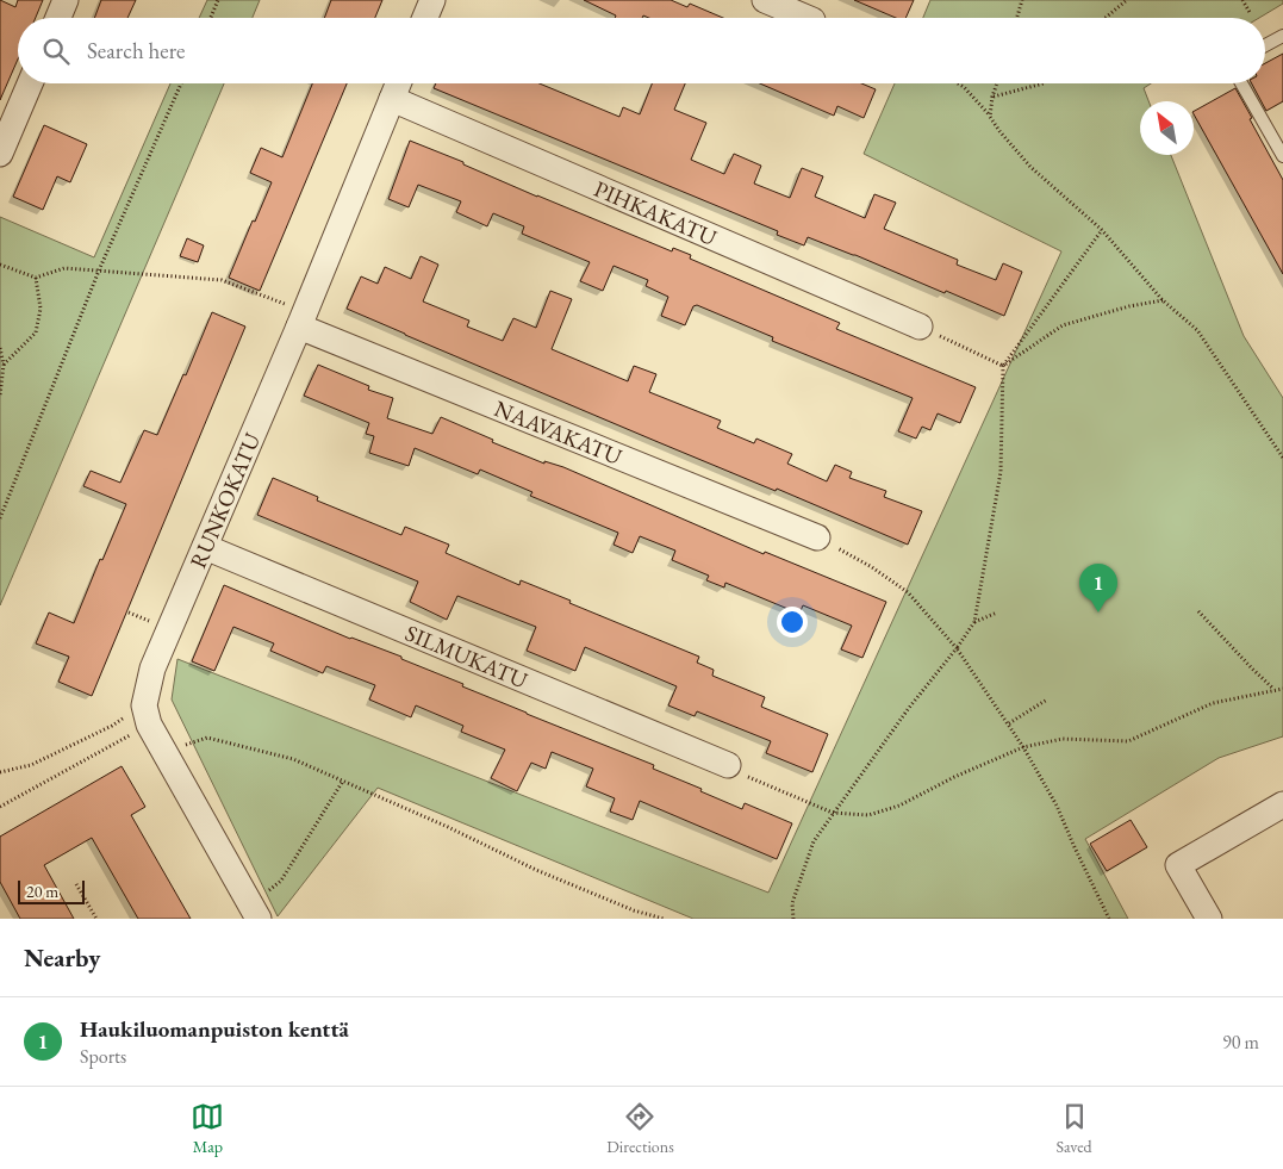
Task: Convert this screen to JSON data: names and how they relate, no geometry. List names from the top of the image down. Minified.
{"streets":{"street":["PIHKAKATU","NAAVAKATU","RUNKOKATU","SILMUKATU"]},"crossings":[["PIHKAKATU","RUNKOKATU"],["NAAVAKATU","RUNKOKATU"],["RUNKOKATU","SILMUKATU"]],"scale_bar":"20 m","north":"top left","page":{"search":"Search here","pins":"1","scale":"20 m","heading":"Nearby","list":[{"mark":"1","name":"Haukiluomanpuiston kenttä","note":"Sports","value":"90 m"}],"nav":["Map","Directions","Saved"]}}
